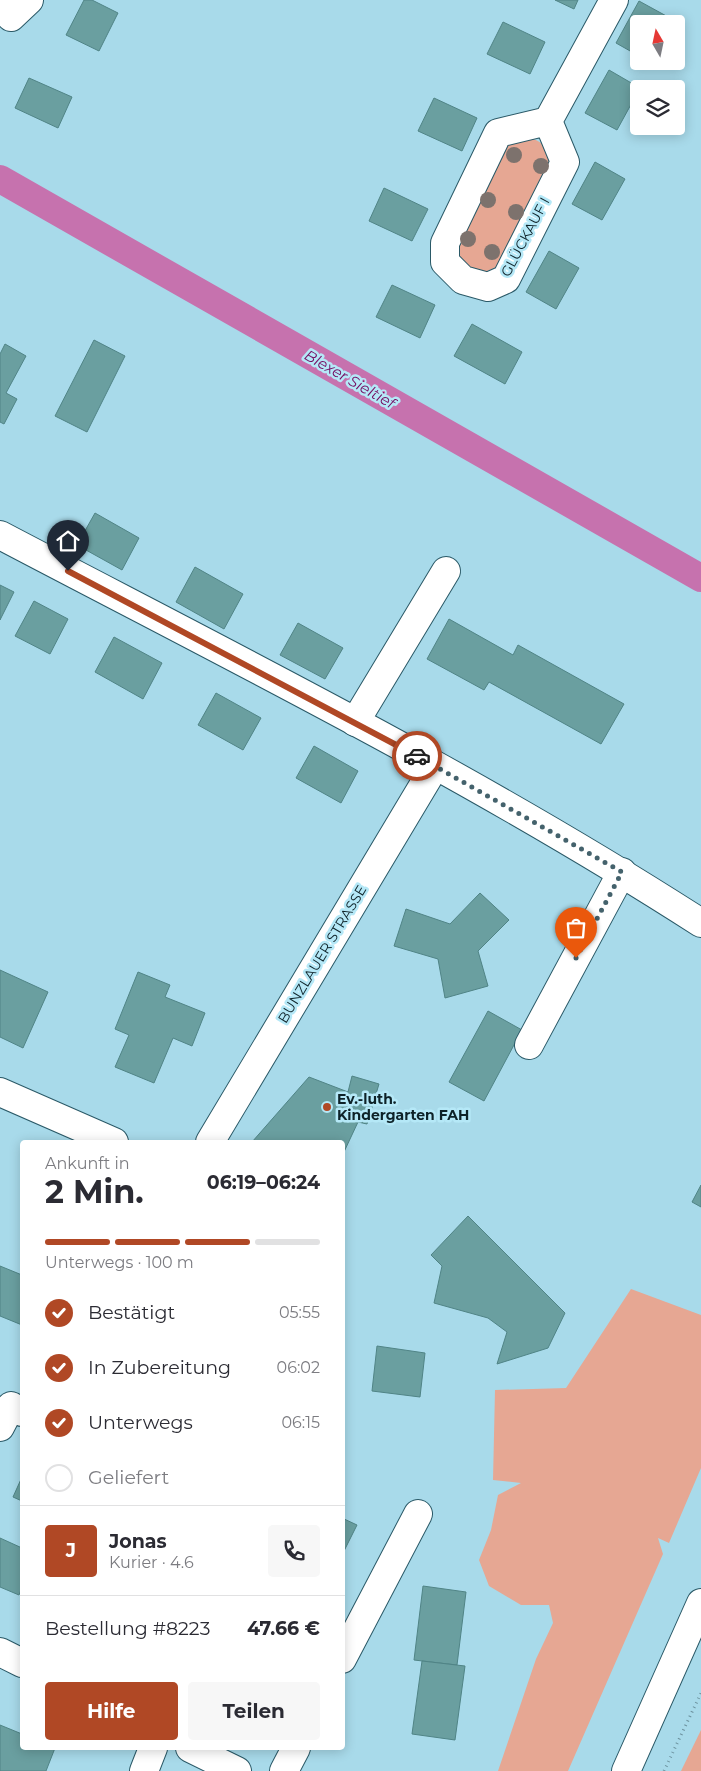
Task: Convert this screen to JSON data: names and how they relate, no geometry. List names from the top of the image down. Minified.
{"streets":{"street":["GLÜCKAUF I","BUNZLAUER STRASSE"]},"water":["Blexer Sieltief"],"places":["Ev.-luth. Kindergarten FAH"],"north":"top","page":{"heading":["2 Min.","Ankunft in","06:19–06:24"],"panel":["Jonas","Kurier · 4.6","Bestellung #8223","47.66 €"],"bar":"Unterwegs · 100 m","list":[["Bestätigt","05:55"],["In Zubereitung","06:02"],["Unterwegs","06:15"],"Geliefert"],"round":"J","buttons":["Hilfe","Teilen"]}}
